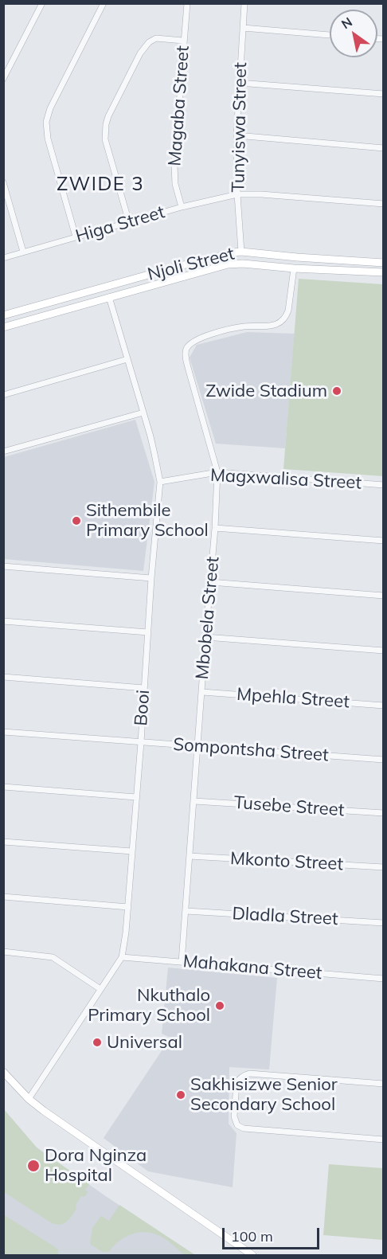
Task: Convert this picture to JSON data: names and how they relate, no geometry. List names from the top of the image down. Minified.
{"streets":{"main road":["Njoli Street"],"street":["Magaba Street","Tunyiswa Street","Higa Street","Magxwalisa Street","Mbobela Street","Mpehla Street","Booi","Sompontsha Street","Tusebe Street","Mkonto Street","Dladla Street","Mahakana Street"]},"crossings":[["Magaba Street","Higa Street"],["Tunyiswa Street","Higa Street"],["Tunyiswa Street","Njoli Street"],["Njoli Street","Mbobela Street"],["Njoli Street","Booi"],["Magxwalisa Street","Mbobela Street"],["Magxwalisa Street","Booi"],["Mbobela Street","Mpehla Street"],["Mbobela Street","Sompontsha Street"],["Mbobela Street","Tusebe Street"],["Mbobela Street","Mkonto Street"],["Mbobela Street","Dladla Street"],["Mbobela Street","Mahakana Street"],["Booi","Sompontsha Street"],["Booi","Mahakana Street"]],"districts":["ZWIDE 3"],"places":["Zwide Stadium","Sithembile Primary School","Nkuthalo Primary School","Universal","Sakhisizwe Senior Secondary School","Dora Nginza Hospital"],"scale_bar":"100 m","north":"top left"}
